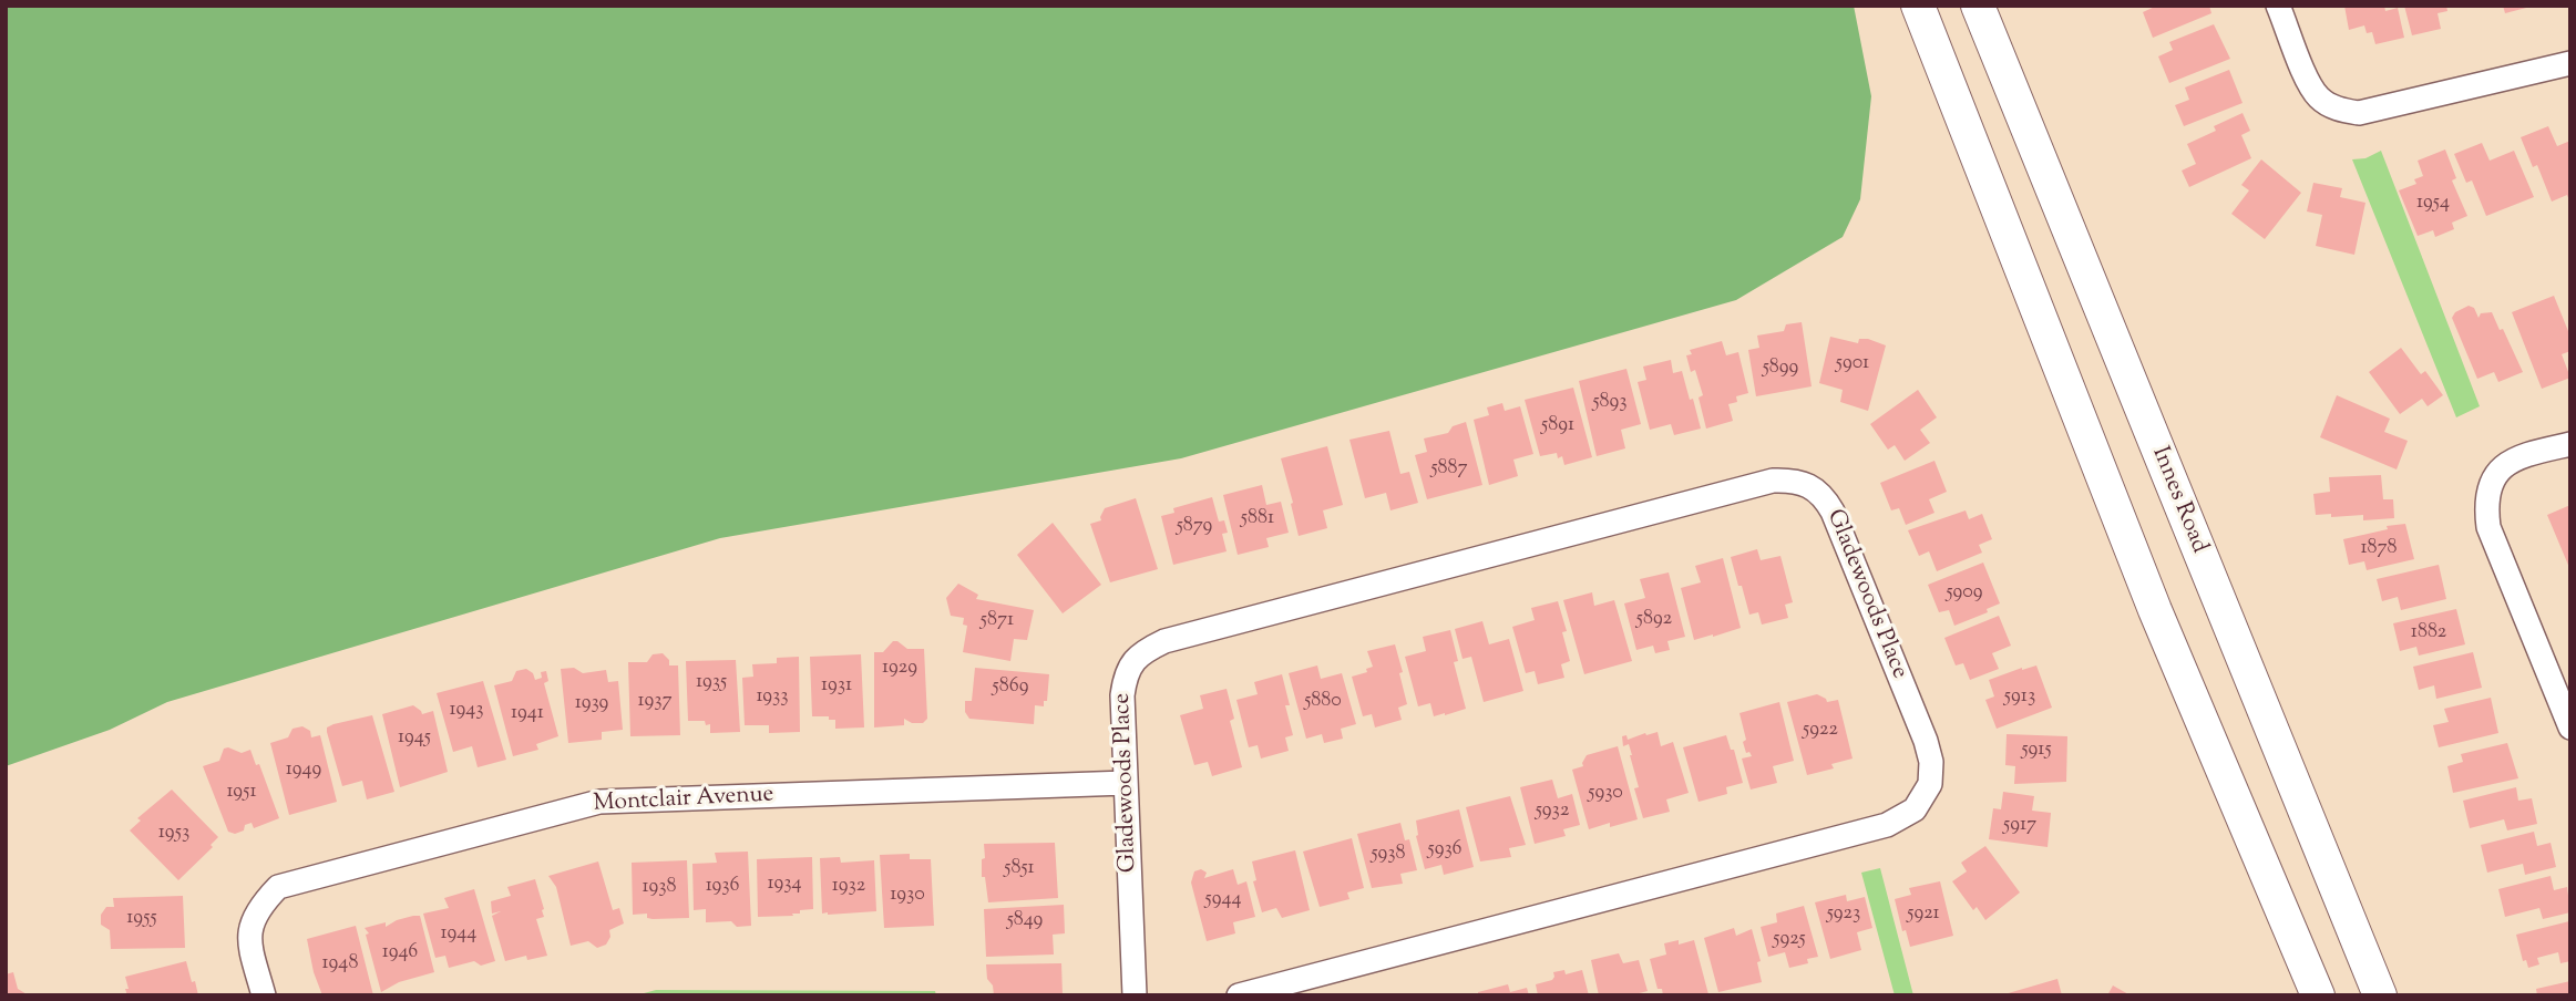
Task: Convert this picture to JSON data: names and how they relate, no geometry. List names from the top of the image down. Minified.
{"streets":{"main road":["Innes Road"],"street":["Gladewoods Place","Montclair Avenue"]},"crossings":[["Gladewoods Place","Montclair Avenue"]],"house_numbers":["1954","5901","5899","5893","5891","5887","5881","5879","1878","5909","5892","5871","1882","1929","1935","1931","5869","1933","5913","1937","5880","1939","1943","1941","5922","1945","5915","1949","1951","5930","5932","5917","1953","5936","5938","5851","1934","1936","1932","1938","1930","5944","5923","5921","1955","5849","1944","5925","1946","1948"]}
